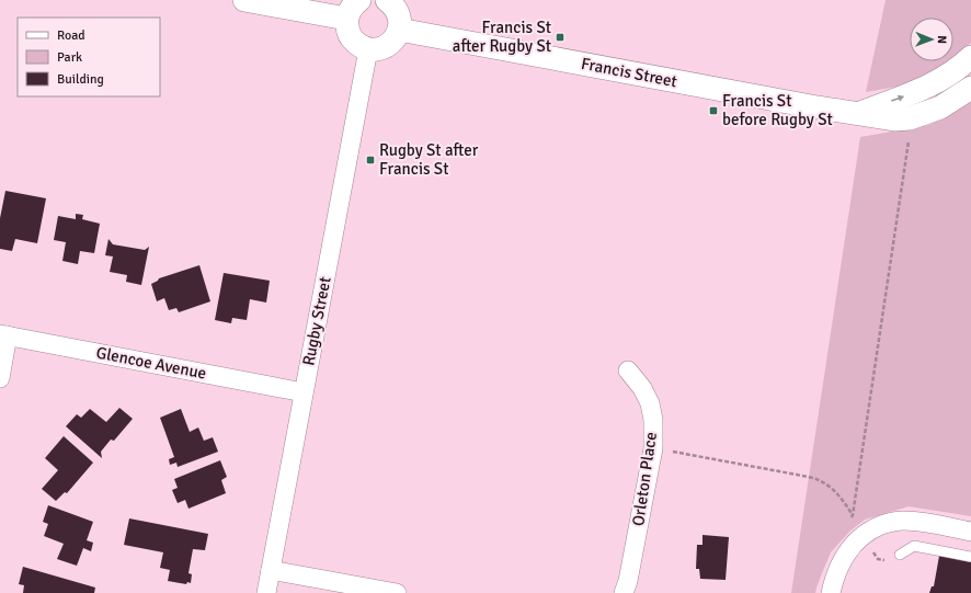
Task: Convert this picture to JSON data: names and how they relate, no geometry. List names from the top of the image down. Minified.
{"streets":{"street":["Francis Street","Rugby Street","Glencoe Avenue","Orleton Place"]},"crossings":[["Rugby Street","Glencoe Avenue"]],"places":{"transit":["Francis St after Rugby St","Francis St before Rugby St","Rugby St after Francis St"]},"legend":["Road","Park","Building"],"north":"right"}
